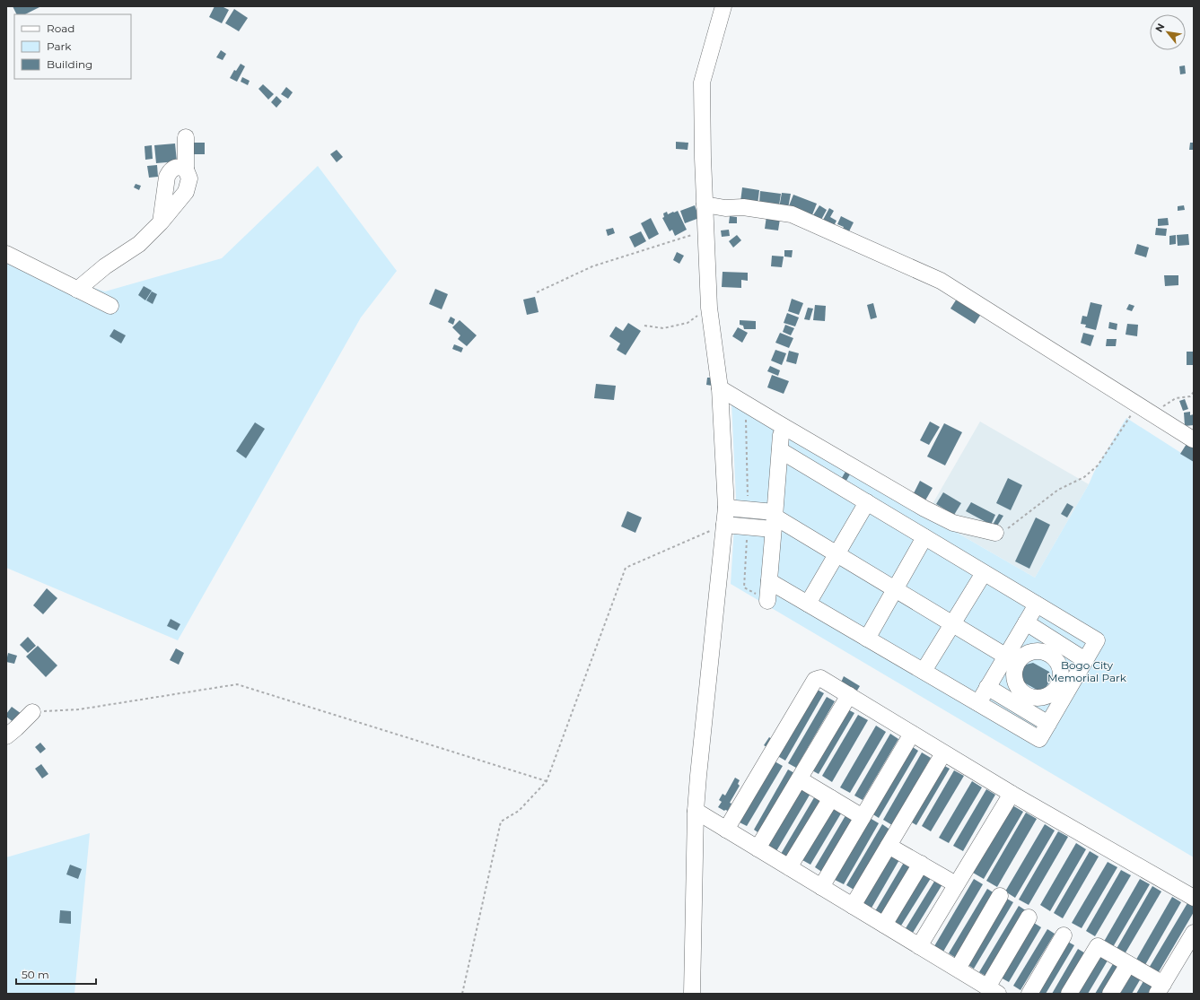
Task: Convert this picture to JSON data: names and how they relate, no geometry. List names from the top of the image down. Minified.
{"parks":["Bogo City Memorial Park"],"legend":["Road","Park","Building"],"scale_bar":"50 m","north":"top left"}
